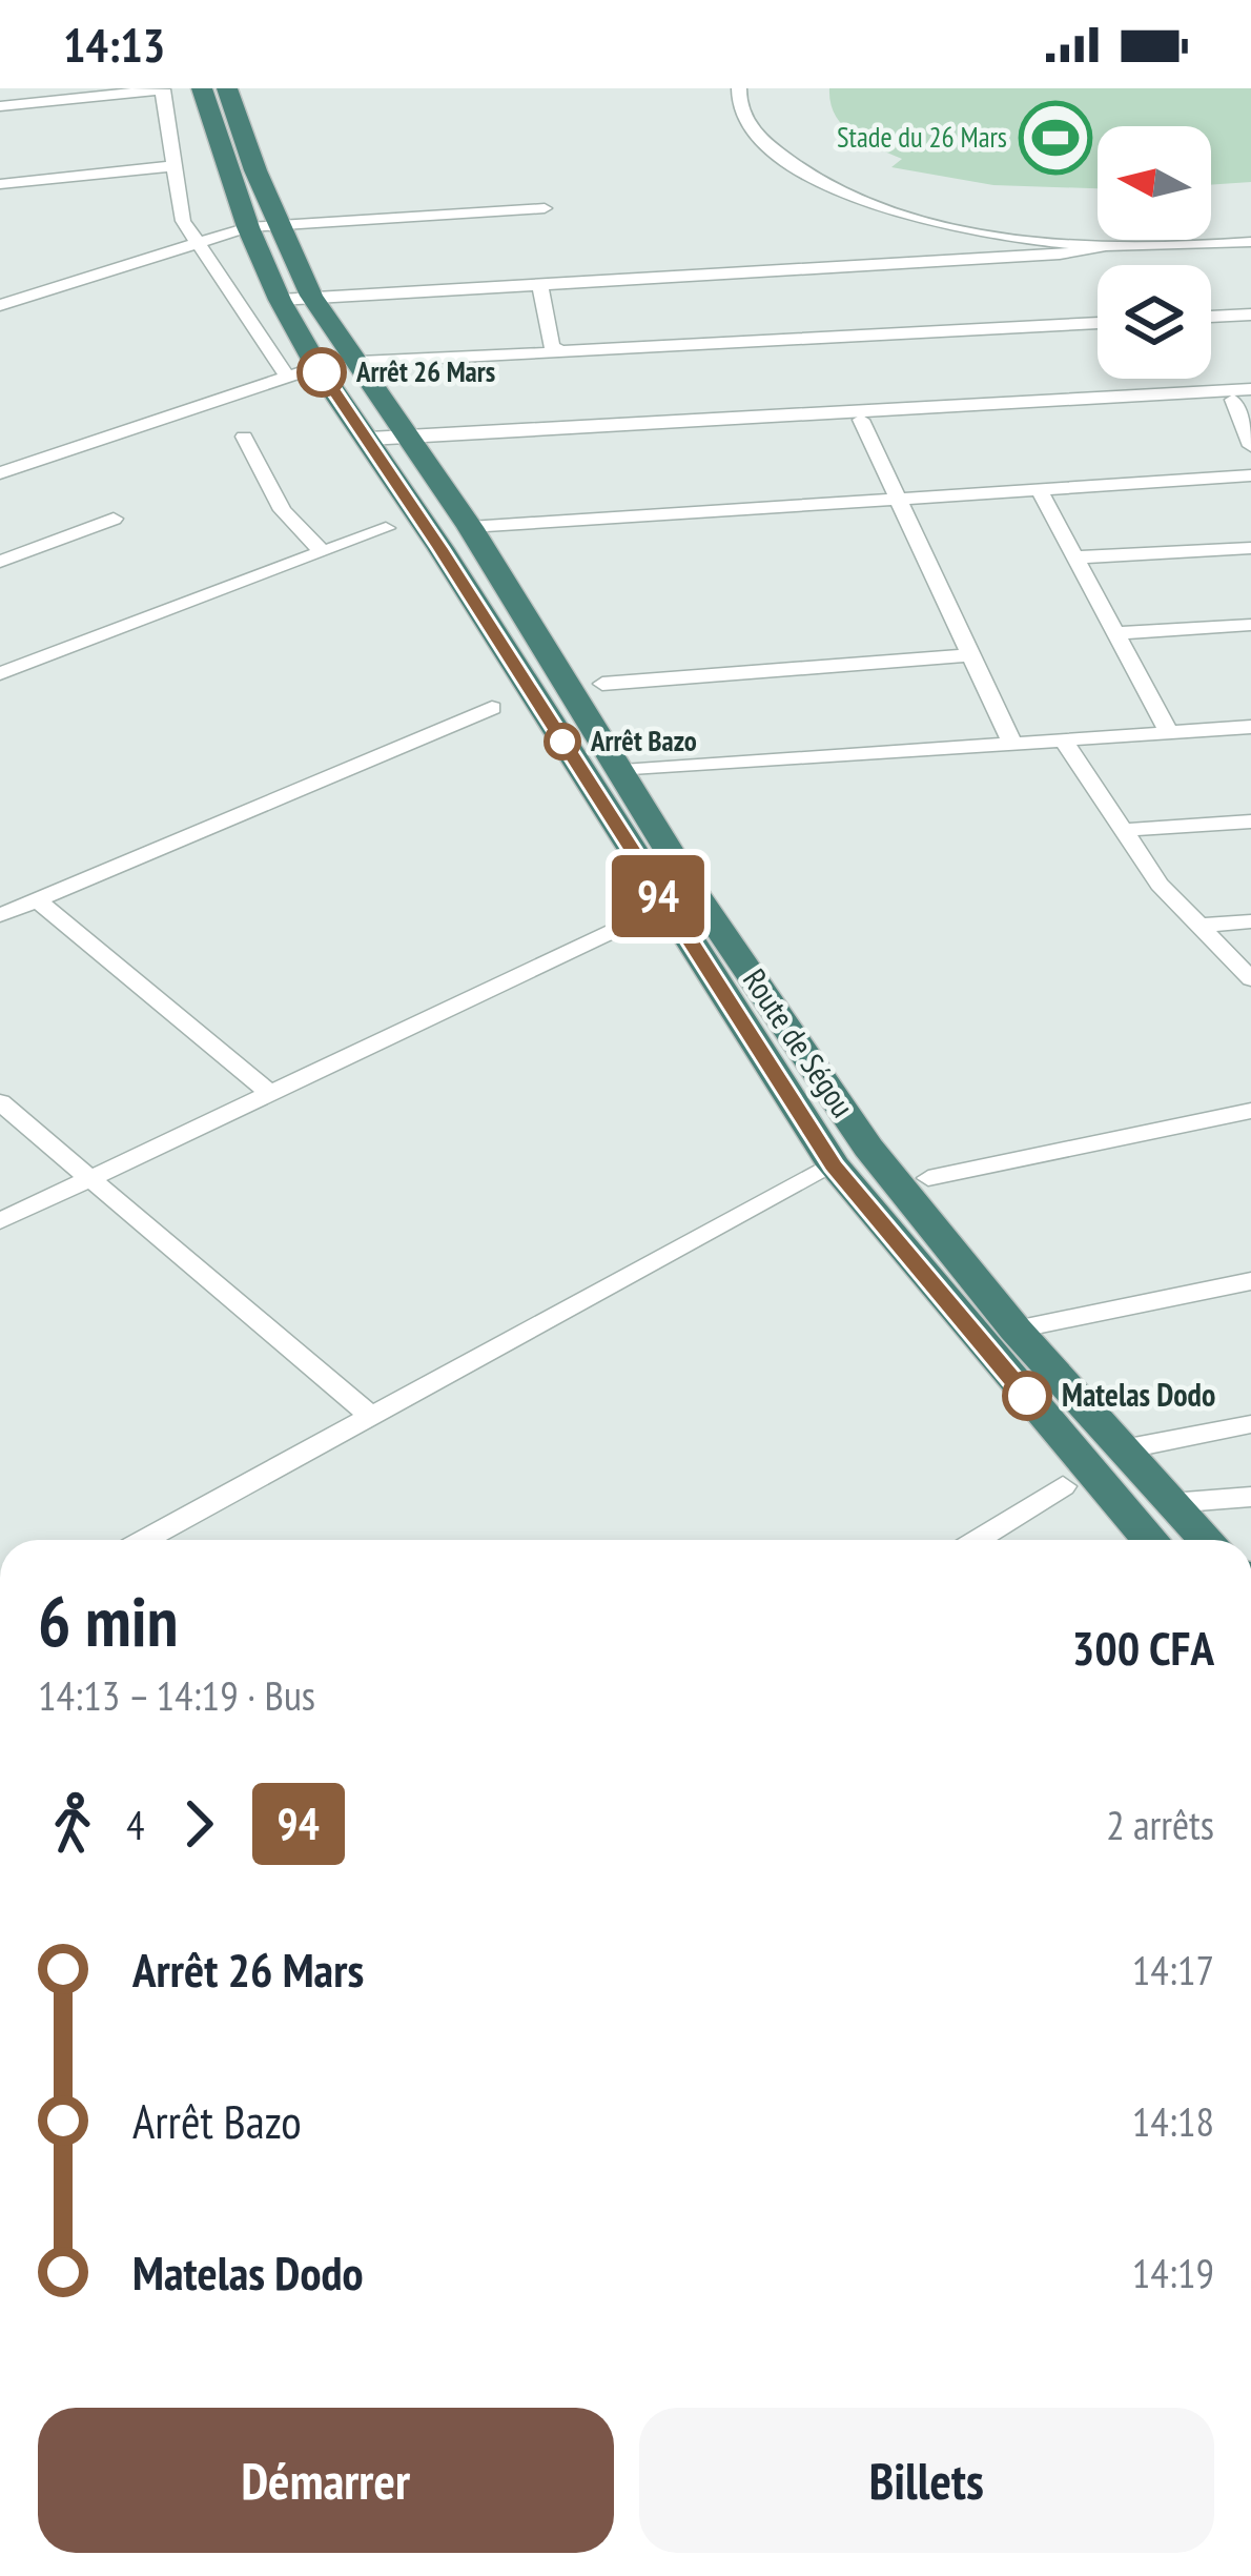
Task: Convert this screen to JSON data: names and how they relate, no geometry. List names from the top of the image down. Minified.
{"streets":{"highway":["Route de Ségou"]},"places":{"sports":["Stade du 26 Mars"],"other":["Arrêt 26 Mars","Arrêt Bazo","Matelas Dodo"]},"lines":["bus line 94"],"north":"left","page":{"status":"14:13","on_map":"94","heading":["6 min","14:13 – 14:19 · Bus","300 CFA"],"legs":["4","94","2 arrêts"],"list":[{"name":"Arrêt 26 Mars","value":"14:17"},{"name":"Arrêt Bazo","value":"14:18"},{"name":"Matelas Dodo","value":"14:19"}],"buttons":["Démarrer","Billets"]}}
